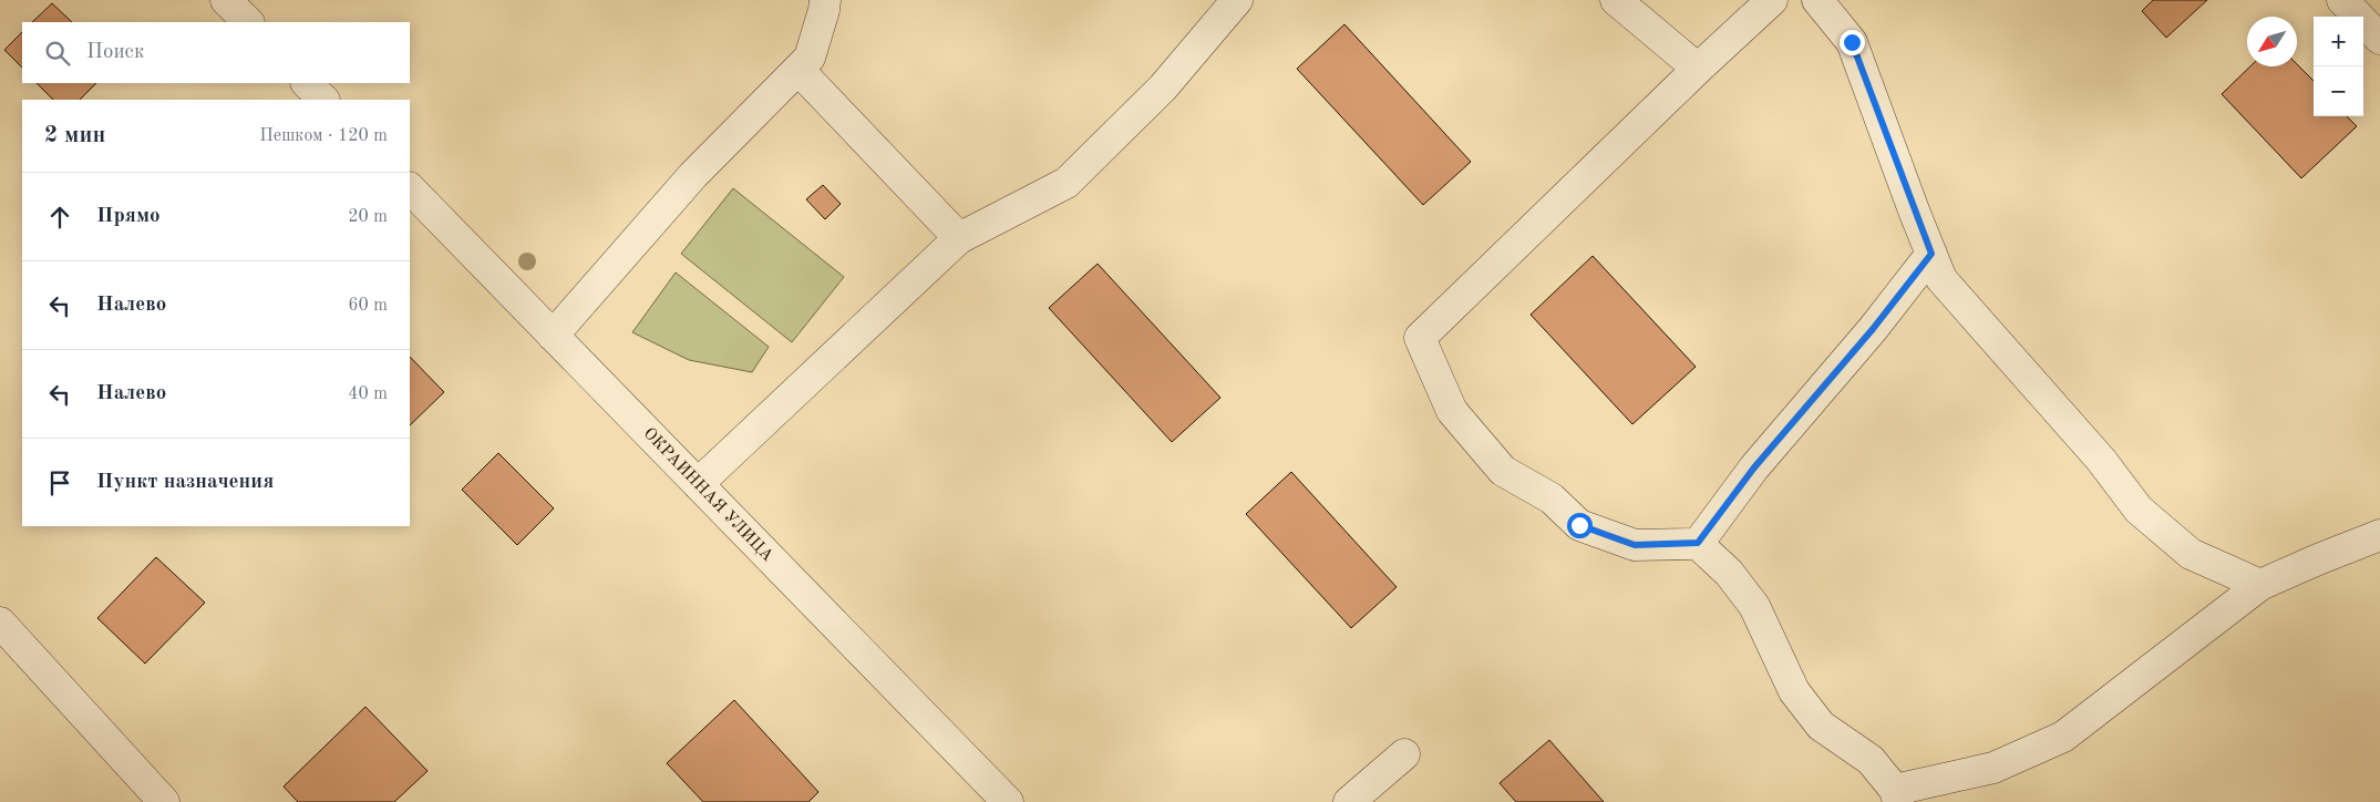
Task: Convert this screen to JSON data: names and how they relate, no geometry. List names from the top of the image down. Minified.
{"streets":{"street":["ОКРАИННАЯ УЛИЦА"]},"north":"bottom left","page":{"map_buttons":["+","−"],"search":"Поиск","heading":["2 мин","Пешком · 120 m"],"list":[["Прямо","20 m"],["Налево","60 m"],["Налево","40 m"],"Пункт назначения"]}}
